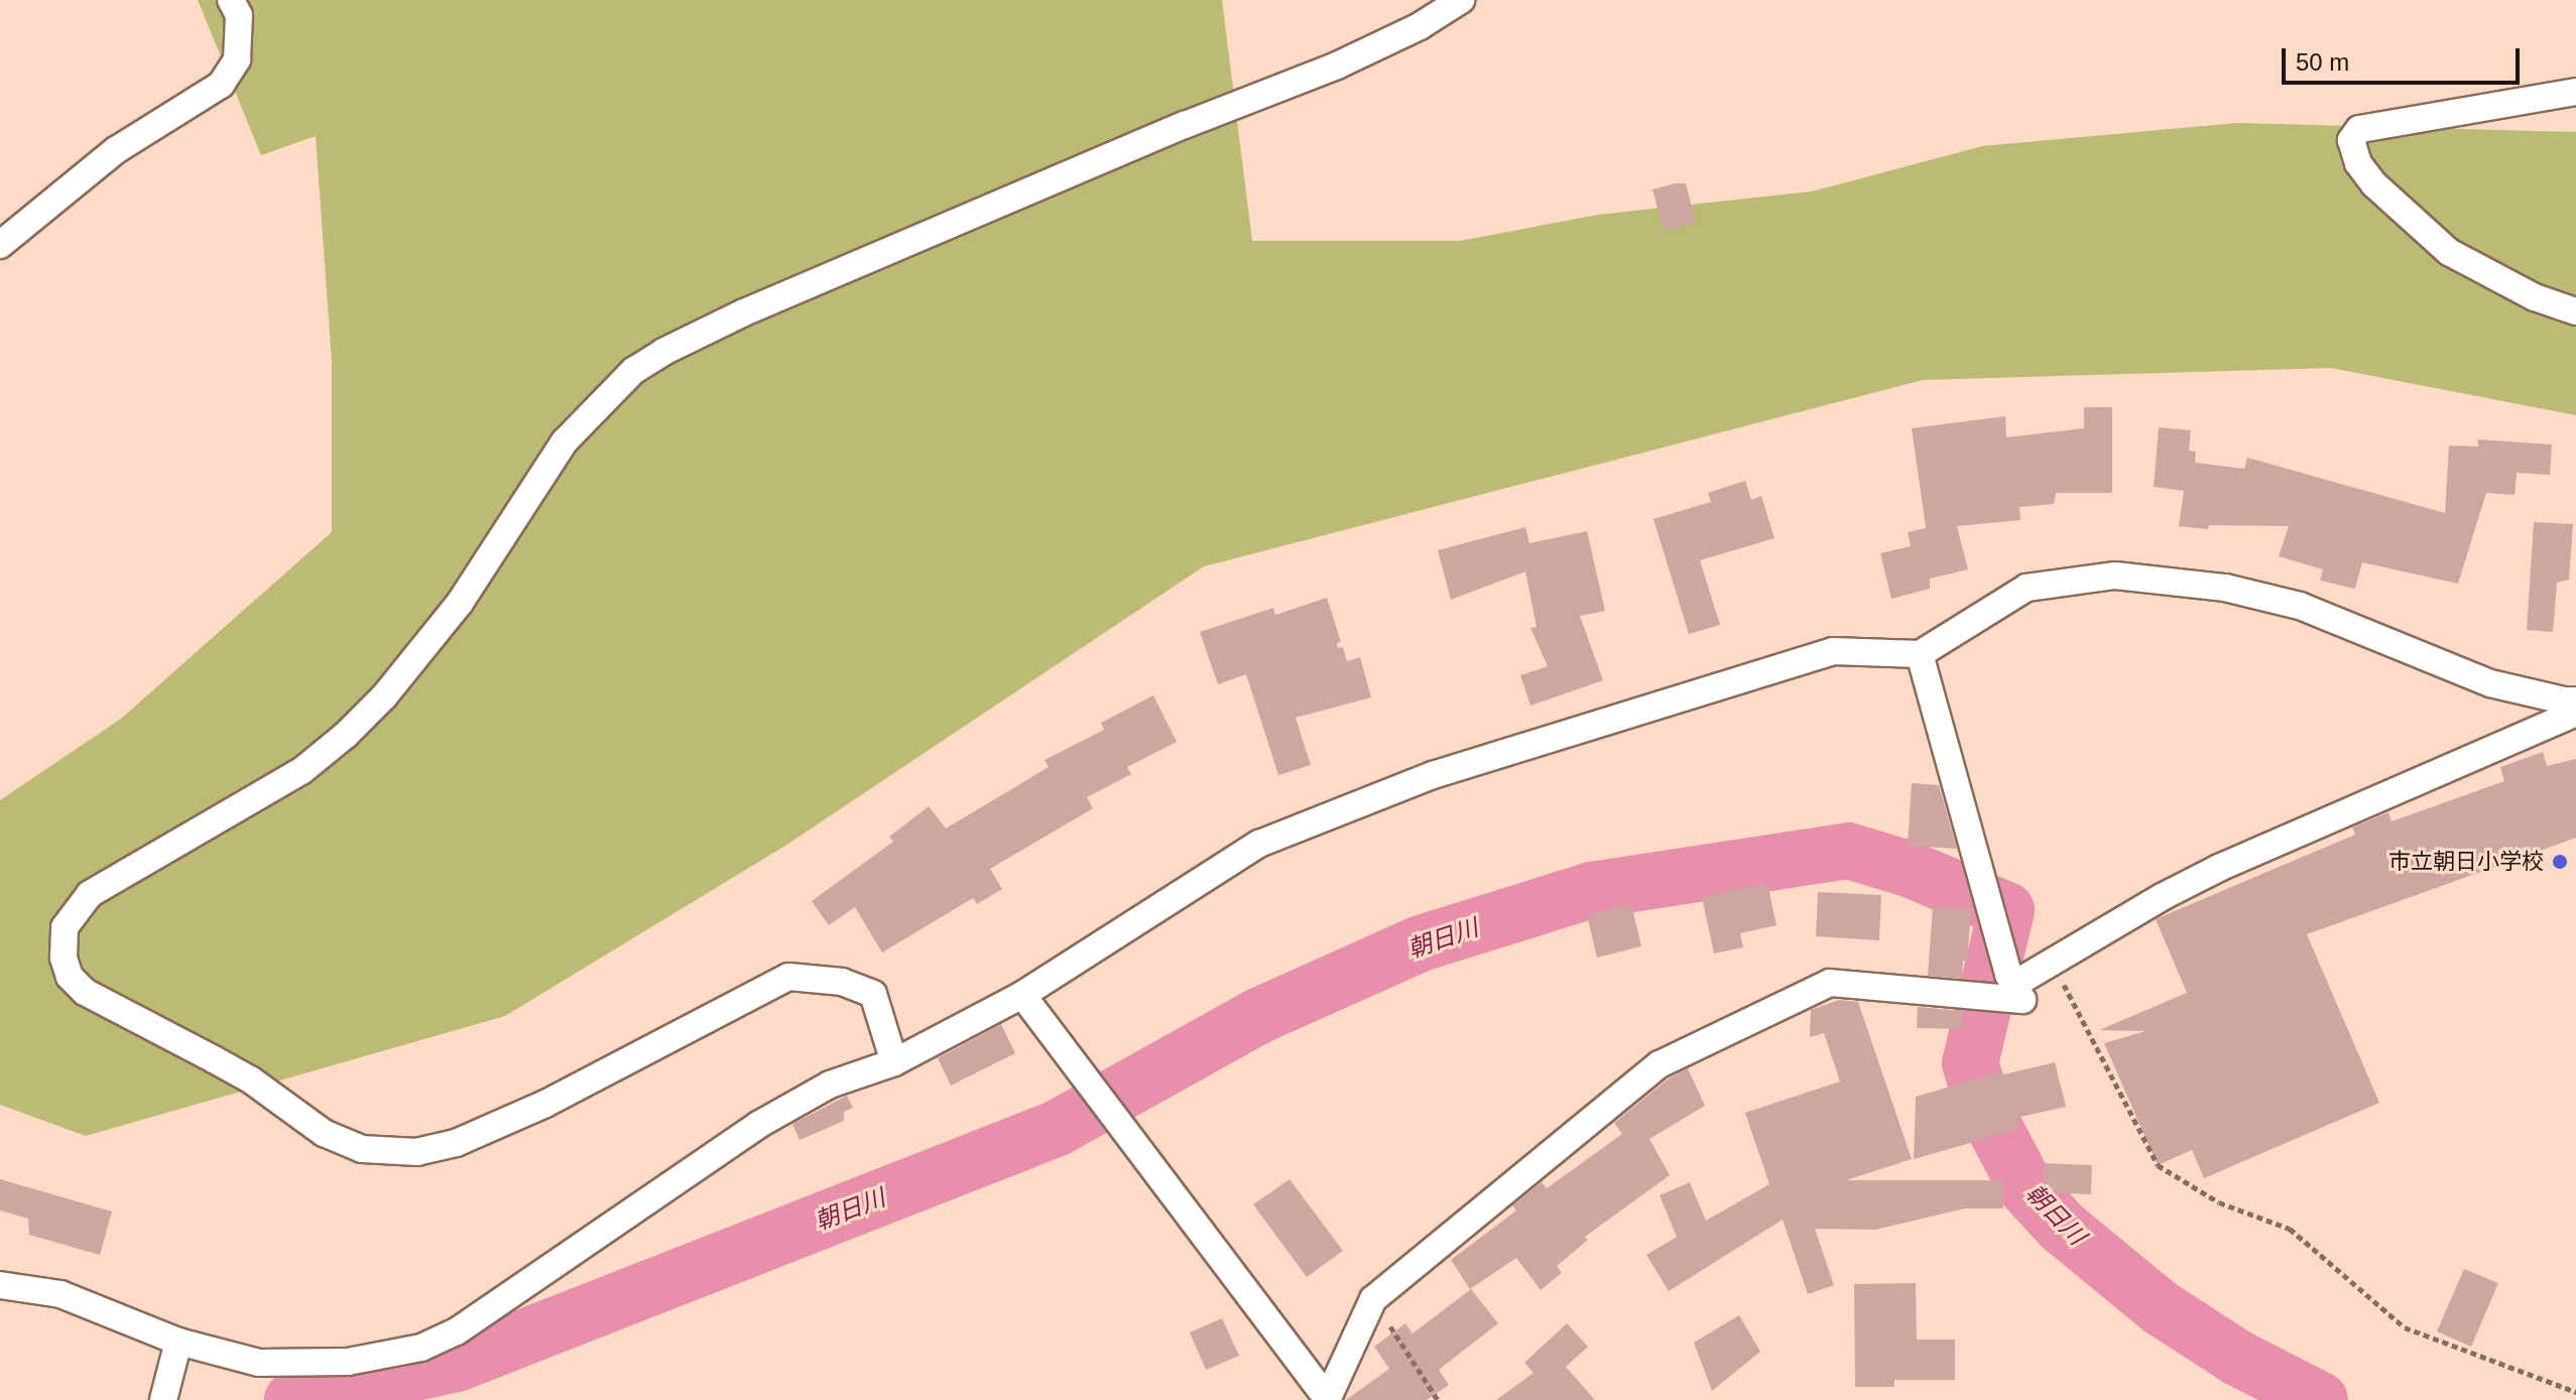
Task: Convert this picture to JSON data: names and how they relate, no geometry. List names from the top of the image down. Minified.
{"water":["朝日川"],"places":["市立朝日小学校"],"scale_bar":"50 m"}
